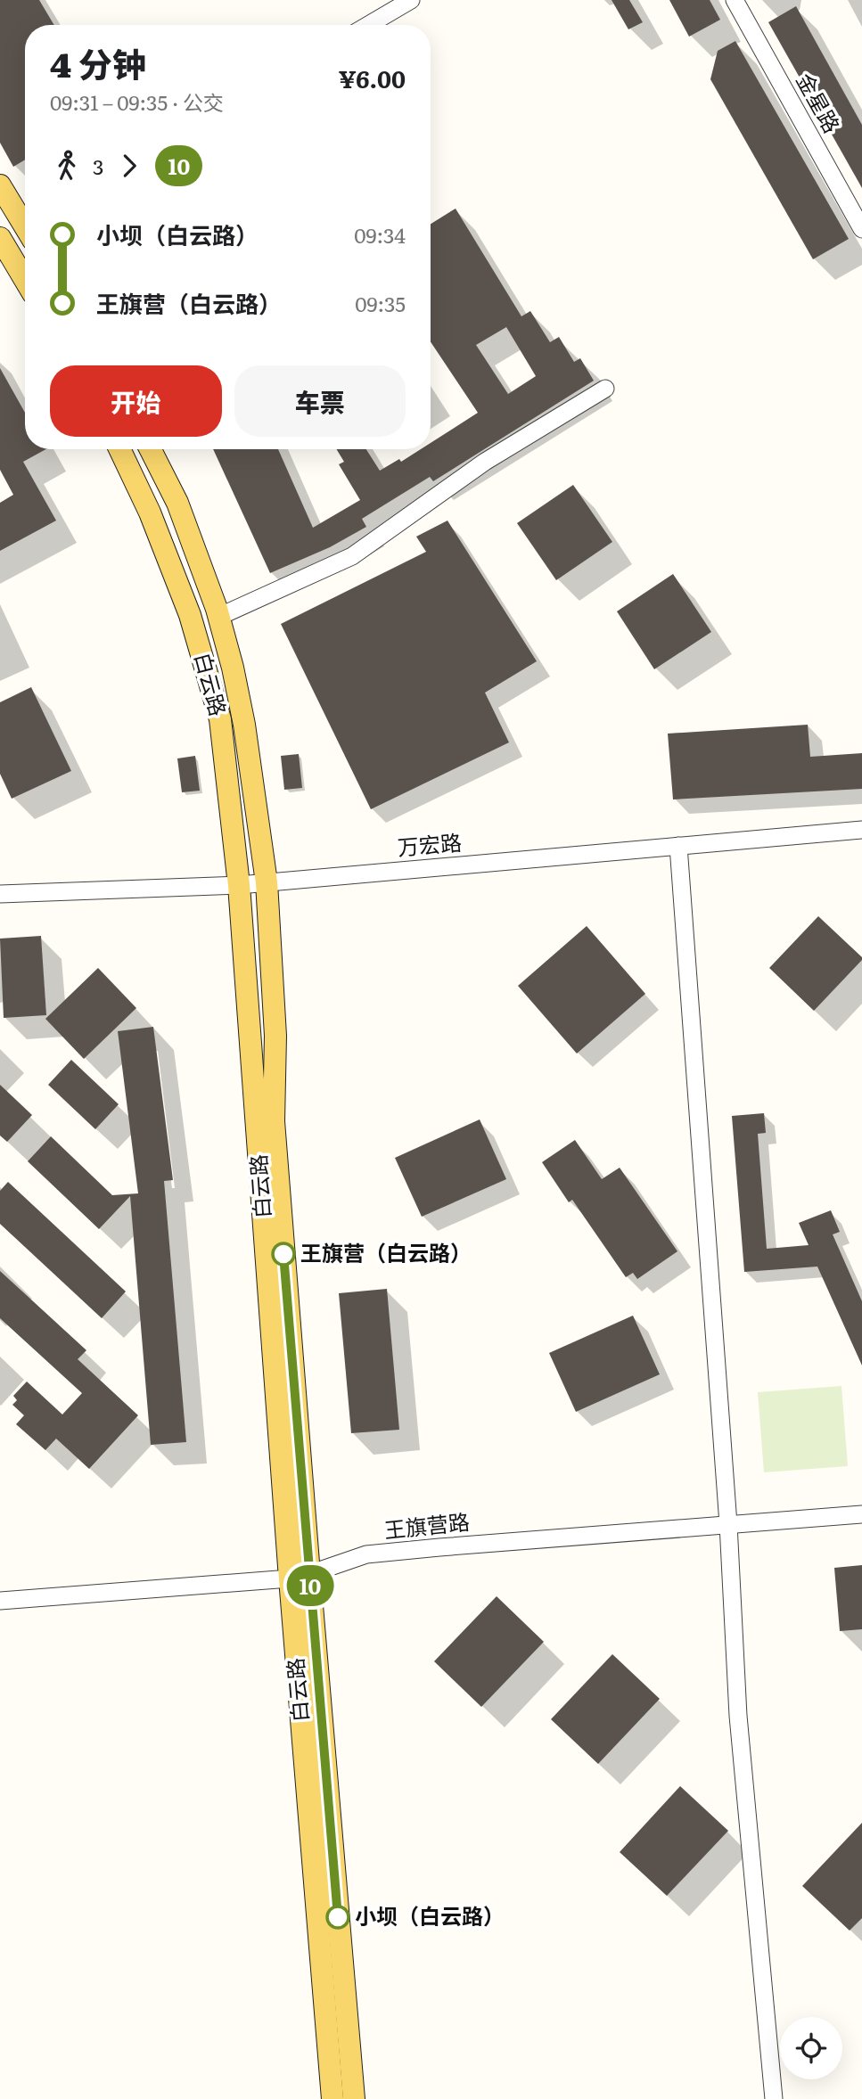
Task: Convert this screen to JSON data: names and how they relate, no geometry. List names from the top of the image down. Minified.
{"streets":{"main road":["白云路"],"street":["金星路","万宏路","王旗营路"]},"crossings":[["白云路","万宏路"],["白云路","王旗营路"]],"places":["王旗营（白云路）","小坝（白云路）"],"lines":["bus line 10"],"page":{"on_map":"10","heading":["4 分钟","09:31 – 09:35 · 公交","¥6.00"],"legs":["3","10"],"list":[{"name":"小坝（白云路）","value":"09:34"},{"name":"王旗营（白云路）","value":"09:35"}],"buttons":["开始","车票"]}}
